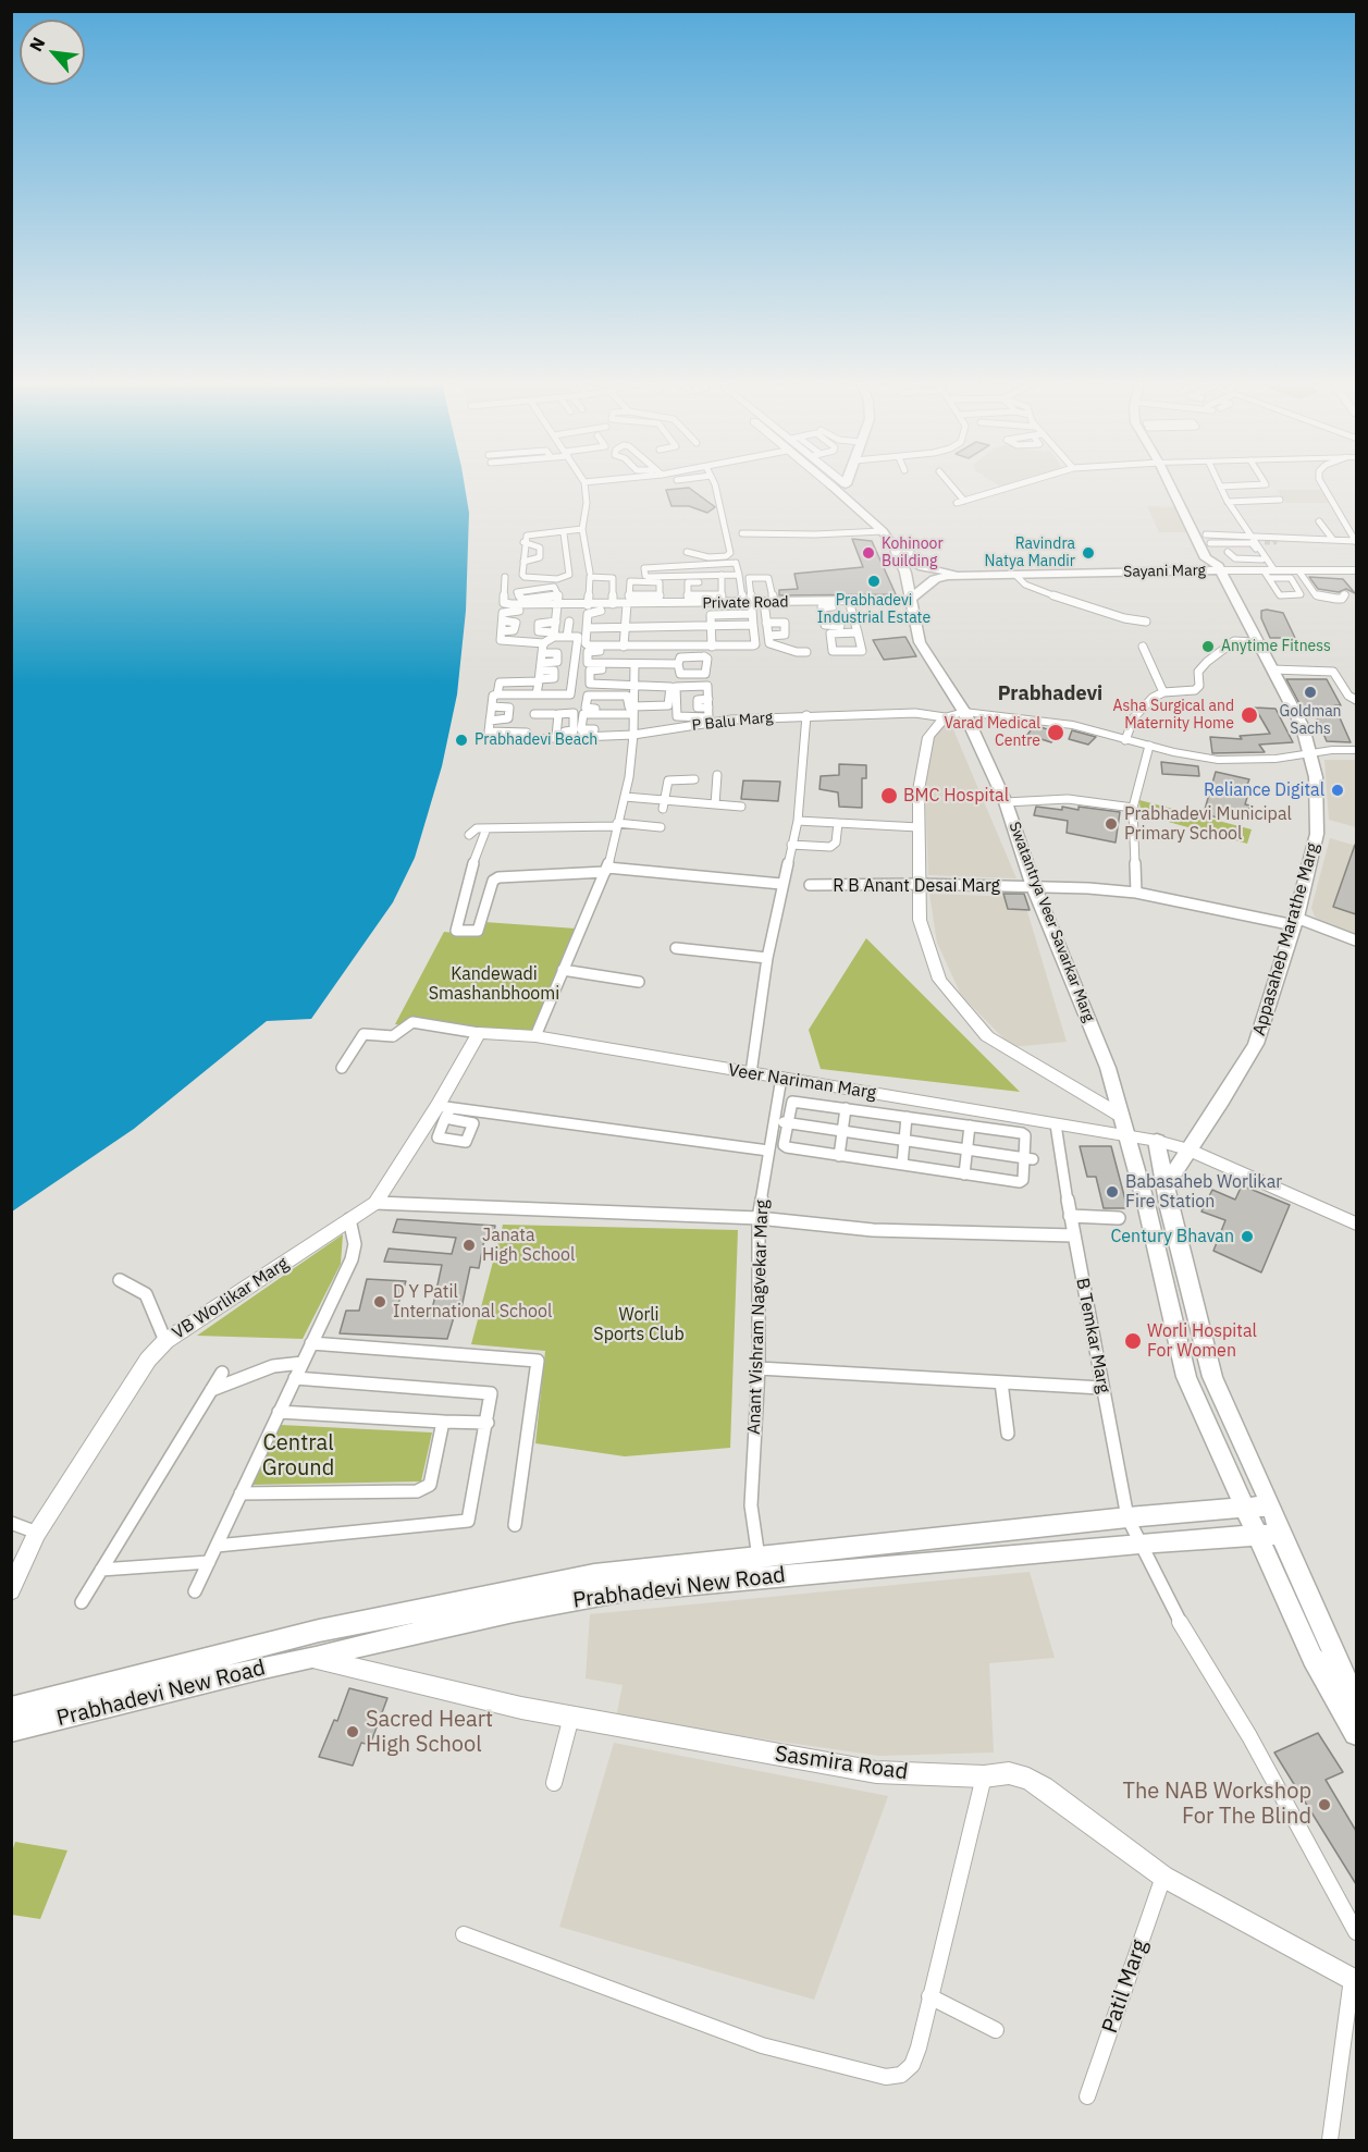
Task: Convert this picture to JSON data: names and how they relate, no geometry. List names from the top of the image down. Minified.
{"streets":{"main road":["Sayani Marg","Swatantrya Veer Savarkar Marg","Appasaheb Marathe Marg","Prabhadevi New Road"],"street":["Private Road","P Balu Marg","R B Anant Desai Marg","Veer Nariman Marg","VB Worlikar Marg","Anant Vishram Nagvekar Marg","B Temkar Marg","Sasmira Road","Patil Marg"]},"crossings":[["Sayani Marg","Appasaheb Marathe Marg"],["Private Road","Swatantrya Veer Savarkar Marg"],["P Balu Marg","Swatantrya Veer Savarkar Marg"],["R B Anant Desai Marg","Swatantrya Veer Savarkar Marg"],["R B Anant Desai Marg","Appasaheb Marathe Marg"],["Swatantrya Veer Savarkar Marg","Veer Nariman Marg"],["Swatantrya Veer Savarkar Marg","Prabhadevi New Road"],["Appasaheb Marathe Marg","Veer Nariman Marg"],["Veer Nariman Marg","VB Worlikar Marg"],["Veer Nariman Marg","Anant Vishram Nagvekar Marg"],["Veer Nariman Marg","B Temkar Marg"],["Anant Vishram Nagvekar Marg","Prabhadevi New Road"],["B Temkar Marg","Prabhadevi New Road"],["Prabhadevi New Road","Sasmira Road"],["Sasmira Road","Patil Marg"]],"districts":["Prabhadevi"],"parks":["Kandewadi Smashanbhoomi","Worli Sports Club","Central Ground"],"places":["Kohinoor Building","Ravindra Natya Mandir","Prabhadevi Industrial Estate","Anytime Fitness","Goldman Sachs","Asha Surgical and Maternity Home","Varad Medical Centre","Prabhadevi Beach","Reliance Digital","BMC Hospital","Prabhadevi Municipal Primary School","Babasaheb Worlikar Fire Station","Century Bhavan","Janata High School","D Y Patil International School","Worli Hospital For Women","Sacred Heart High School","The NAB Workshop For The Blind"],"north":"top left"}
